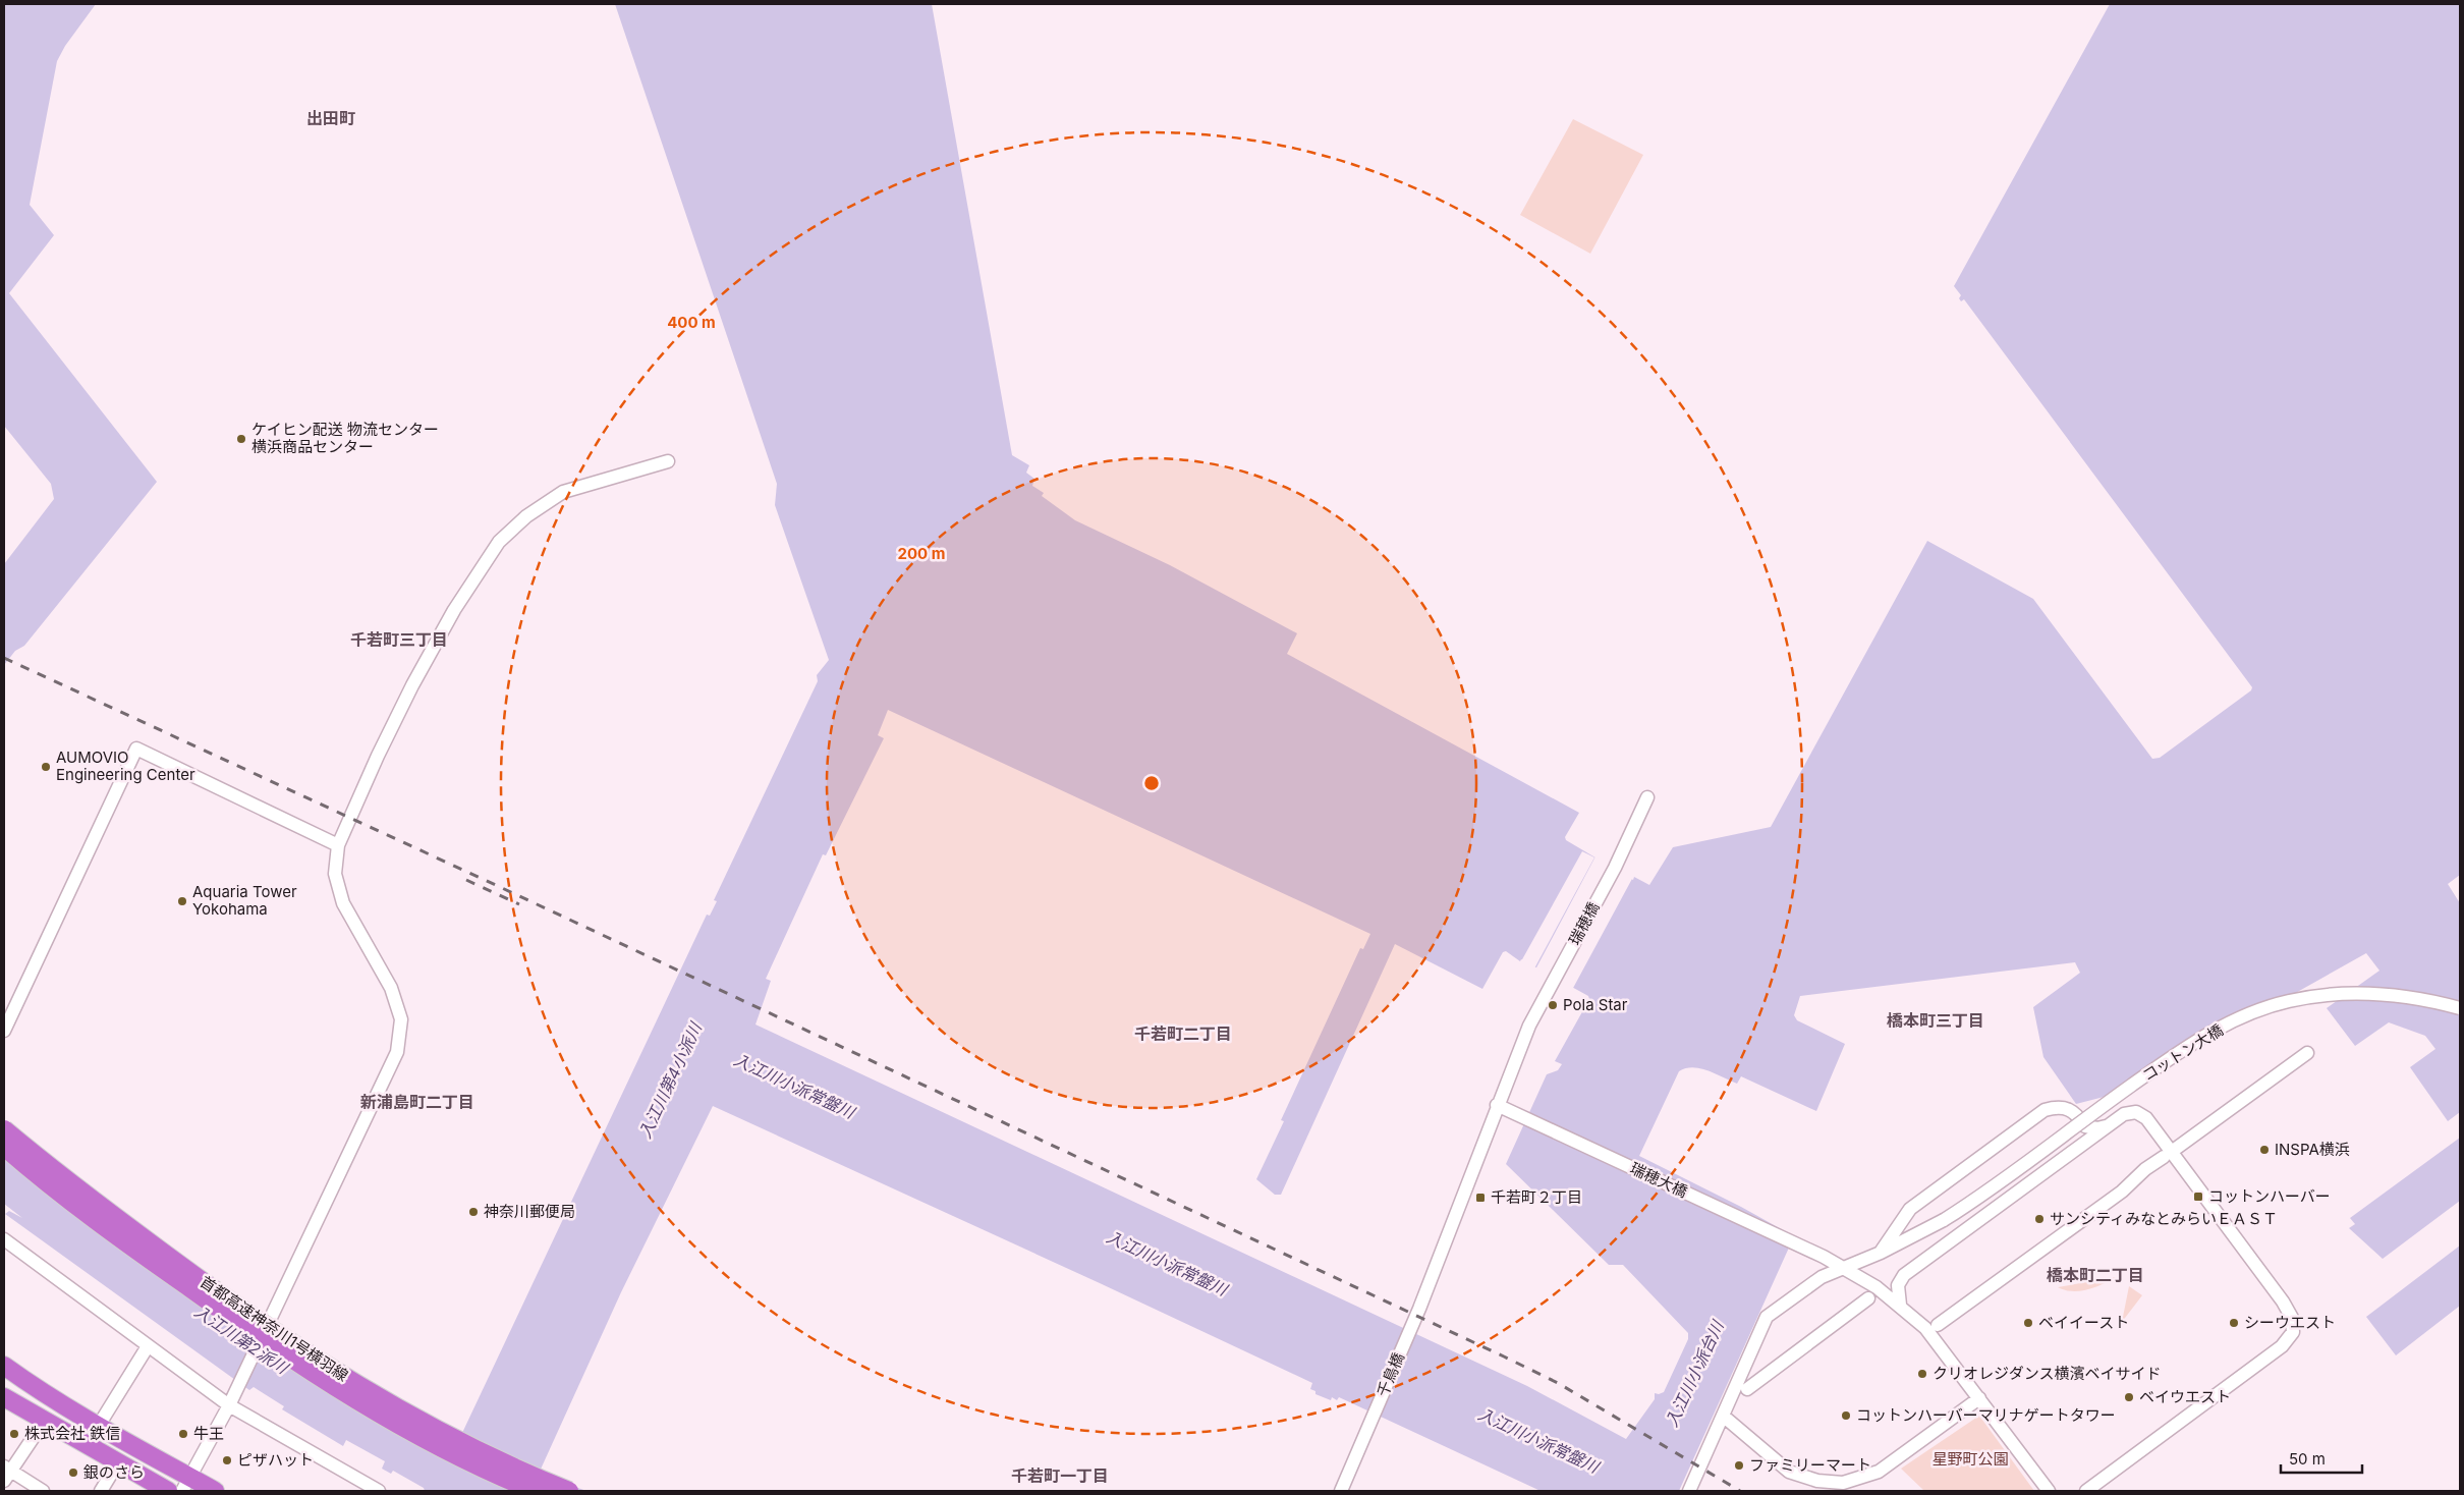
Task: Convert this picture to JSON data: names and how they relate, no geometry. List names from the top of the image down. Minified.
{"streets":{"highway":["首都高速神奈川1号横羽線"],"street":["瑞穂橋","コットン大橋","瑞穂大橋","千鳥橋"]},"crossings":[["瑞穂橋","瑞穂大橋"],["瑞穂橋","千鳥橋"],["コットン大橋","瑞穂大橋"],["瑞穂大橋","千鳥橋"]],"districts":["出田町","千若町三丁目","橋本町三丁目","千若町二丁目","新浦島町二丁目","橋本町二丁目","千若町一丁目"],"water":["入江川第4小派川","入江川小派常盤川","入江川第2派川","入江川小派台川"],"parks":["星野町公園"],"places":{"other":["ケイヒン配送 物流センター 横浜商品センター","AUMOVIO Engineering Center","Aquaria Tower Yokohama","Pola Star","INSPA横浜","神奈川郵便局","サンシティみなとみらいＥＡＳＴ","ベイイースト","シーウエスト","クリオレジダンス横濱ベイサイド","ベイウエスト","コットンハーバーマリナゲートタワー","株式会社 鉄信","牛王","ピザハット","ファミリーマート","銀のさら"],"transit":["コットンハーバー","千若町２丁目"]},"scale_bar":"50 m","rings":["400 m","200 m"]}
